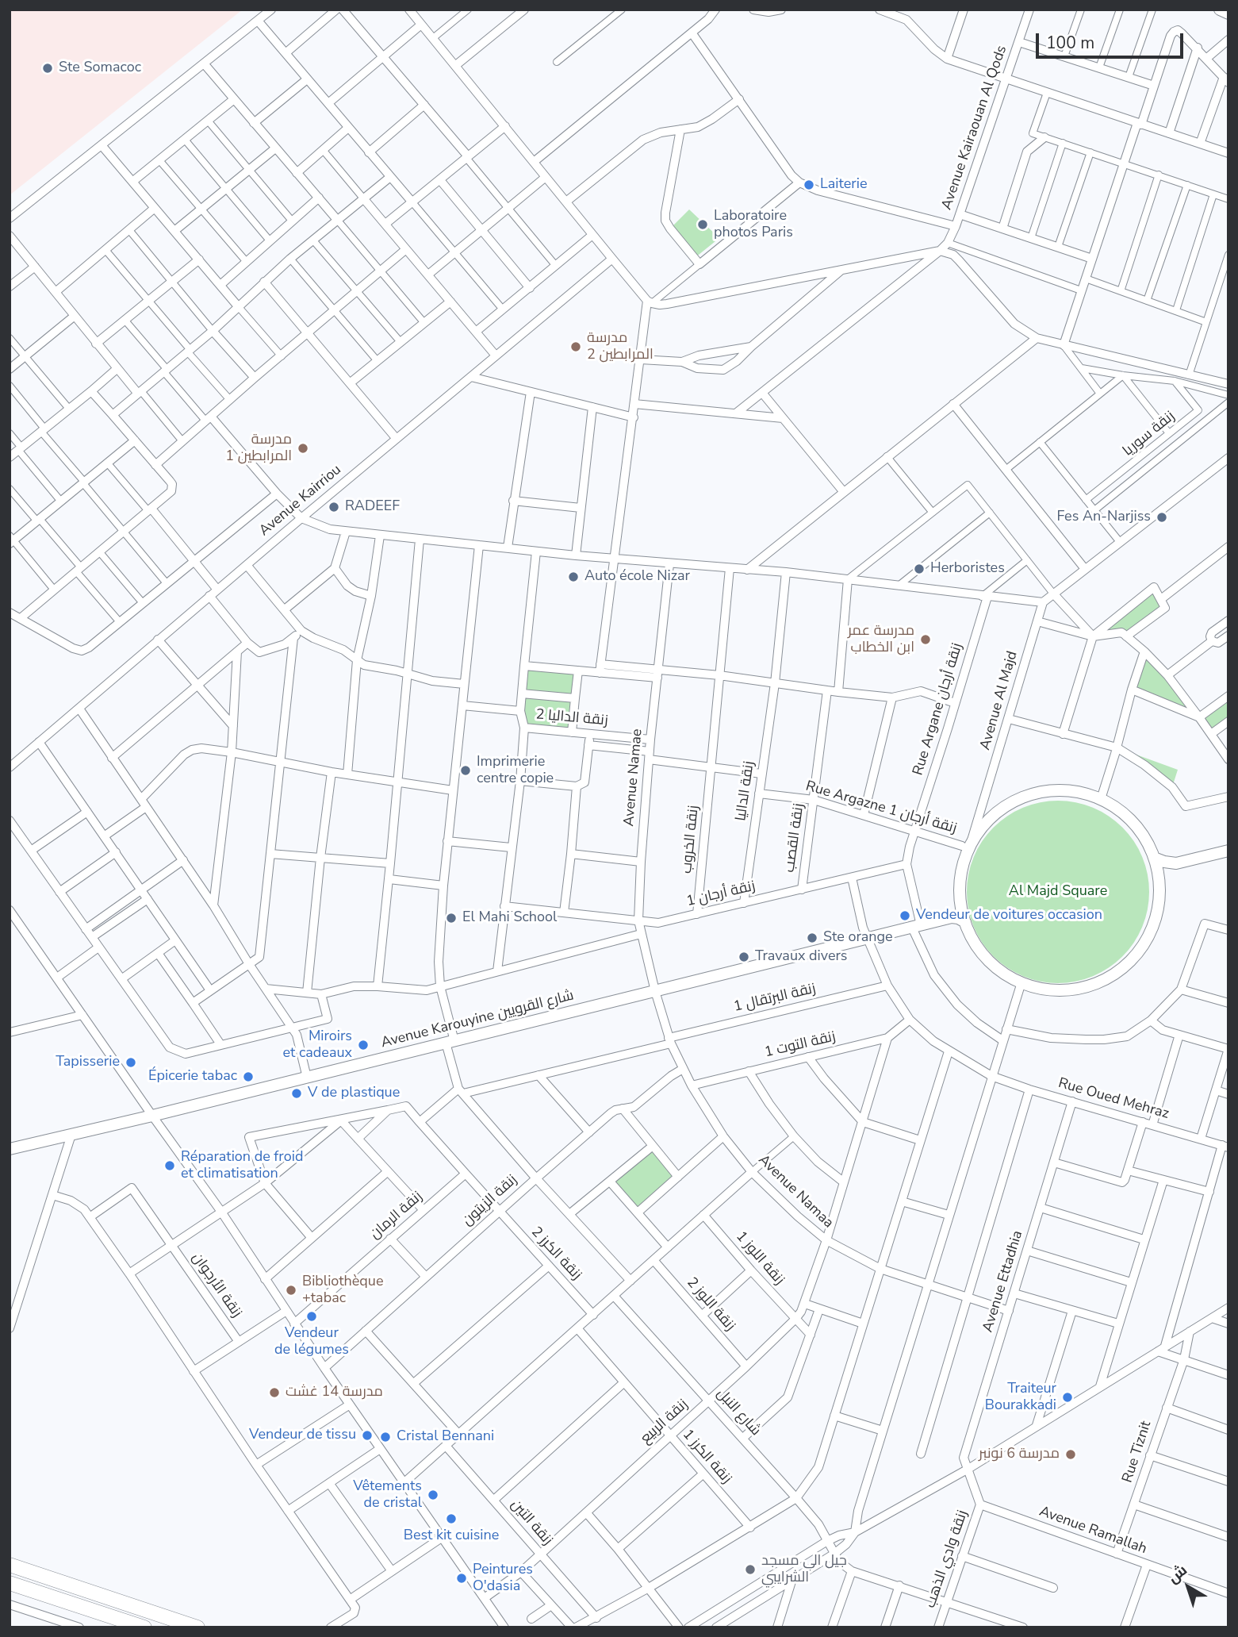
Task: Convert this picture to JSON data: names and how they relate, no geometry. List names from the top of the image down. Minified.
{"streets":{"street":["Avenue Kairaouan Al Qods","زنقة سوريا","Avenue Kairriou","Avenue Al Majd","Rue Argane زنقة أرجان","زنقة الداليا 2","Avenue Namae","زنقة الداليا","Rue Argazne 1 زنقة أرجان","زنقة القصب","زنقة الخروب","زنقة أرجان 1","زنقة البرتقال 1","Avenue Karouyine شارع القرويين","زنقة التوت 1","Rue Oued Mehraz","Avenue Namaa","زنقة الزيتون","زنقة الرمان","زنقة الكرز 2","زنقة اللوز 1","Avenue Ettadhia","زنقة الأرجوان","زنقة اللوز 2","شارع النبل","زنقة الربيع","Rue Tiznit","زنقة الكرز 1","زنقة التين","Avenue Ramallah","زنقة وادي الذهب"]},"crossings":[["Avenue Al Majd","Rue Argazne 1 زنقة أرجان"],["Rue Argane زنقة أرجان","Rue Argazne 1 زنقة أرجان"],["زنقة الداليا 2","Avenue Namae"],["زنقة الداليا 2","زنقة الداليا"],["زنقة الداليا 2","زنقة الخروب"],["Avenue Namae","زنقة أرجان 1"],["Avenue Namae","Avenue Karouyine شارع القرويين"],["Avenue Namae","Avenue Namaa"],["زنقة الداليا","Rue Argazne 1 زنقة أرجان"],["زنقة الداليا","زنقة أرجان 1"],["Rue Argazne 1 زنقة أرجان","زنقة القصب"],["زنقة القصب","زنقة أرجان 1"],["زنقة الخروب","زنقة أرجان 1"],["زنقة أرجان 1","Rue Oued Mehraz"],["زنقة البرتقال 1","Rue Oued Mehraz"],["زنقة البرتقال 1","Avenue Namaa"],["Avenue Karouyine شارع القرويين","Rue Oued Mehraz"],["Avenue Karouyine شارع القرويين","Avenue Namaa"],["زنقة التوت 1","Rue Oued Mehraz"],["زنقة التوت 1","Avenue Namaa"],["زنقة التوت 1","زنقة الربيع"],["Rue Oued Mehraz","Avenue Ettadhia"],["Avenue Namaa","زنقة الزيتون"],["Avenue Namaa","Avenue Ettadhia"],["Avenue Namaa","زنقة الربيع"],["زنقة الزيتون","زنقة الكرز 2"],["زنقة الرمان","زنقة الكرز 2"],["زنقة اللوز 1","زنقة الربيع"],["Avenue Ettadhia","زنقة وادي الذهب"],["زنقة اللوز 2","زنقة الربيع"],["شارع النبل","زنقة الربيع"],["زنقة الربيع","زنقة الكرز 1"],["زنقة الربيع","زنقة التين"],["Rue Tiznit","Avenue Ramallah"],["Avenue Ramallah","زنقة وادي الذهب"]],"parks":["Al Majd Square"],"places":["Ste Somacoc","Laiterie","Laboratoire photos Paris","مدرسة المرابطين 2","مدرسة المرابطين 1","RADEEF","Fes An-Narjiss","Herboristes","Auto école Nizar","مدرسة عمر ابن الخطاب","Imprimerie centre copie","Vendeur de voitures occasion","El Mahi School","Ste orange","Travaux divers","Miroirs et cadeaux","Tapisserie","Épicerie tabac","V de plastique","Réparation de froid et climatisation","Bibliothèque +tabac","Vendeur de légumes","مدرسة 14 غشت","Traiteur Bourakkadi","Vendeur de tissu","Cristal Bennani","مدرسة 6 نونبر","Vêtements de cristal","Best kit cuisine","جيل الي مسجد الشرايبي","Peintures O'dasia"],"scale_bar":"100 m","north":"top left"}
